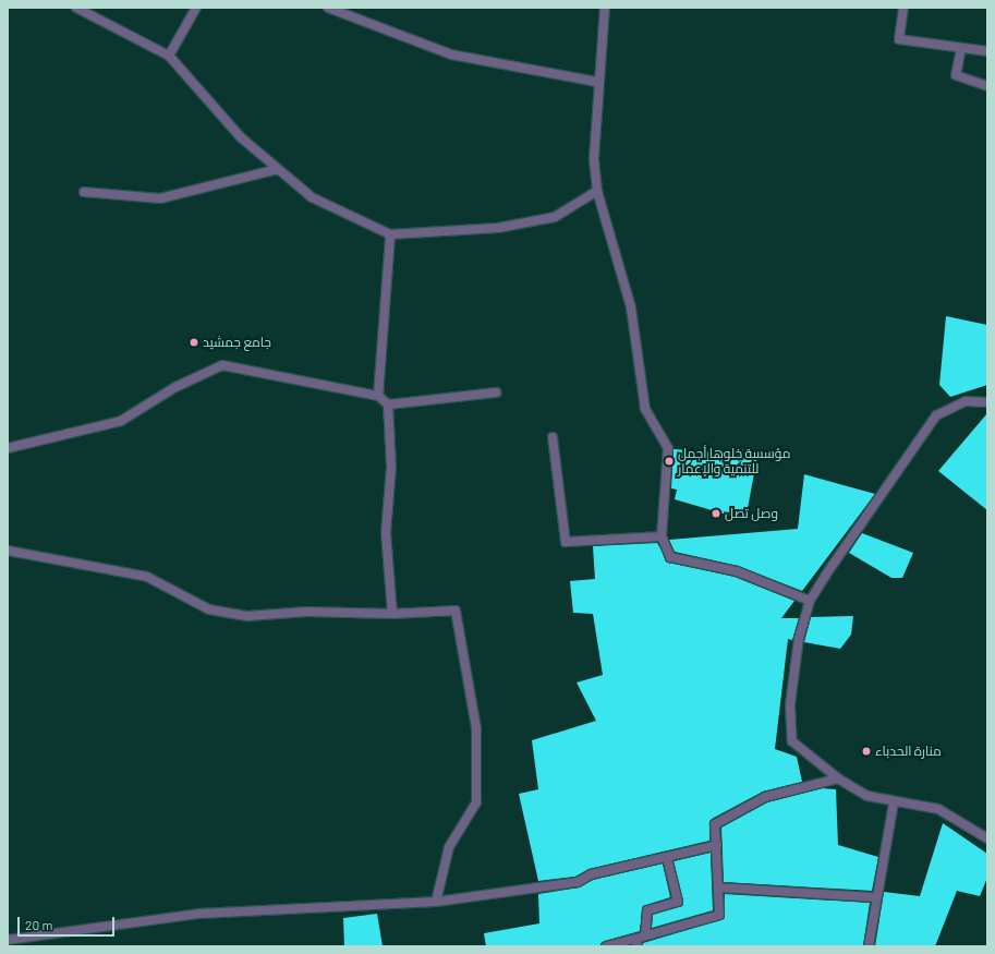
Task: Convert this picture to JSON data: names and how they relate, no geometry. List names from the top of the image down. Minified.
{"places":["جامع جمشيد","مؤسسة خلوها أجمل للتنمية والإعمار","وصل تصل","منارة الحدباء"],"scale_bar":"20 m"}
